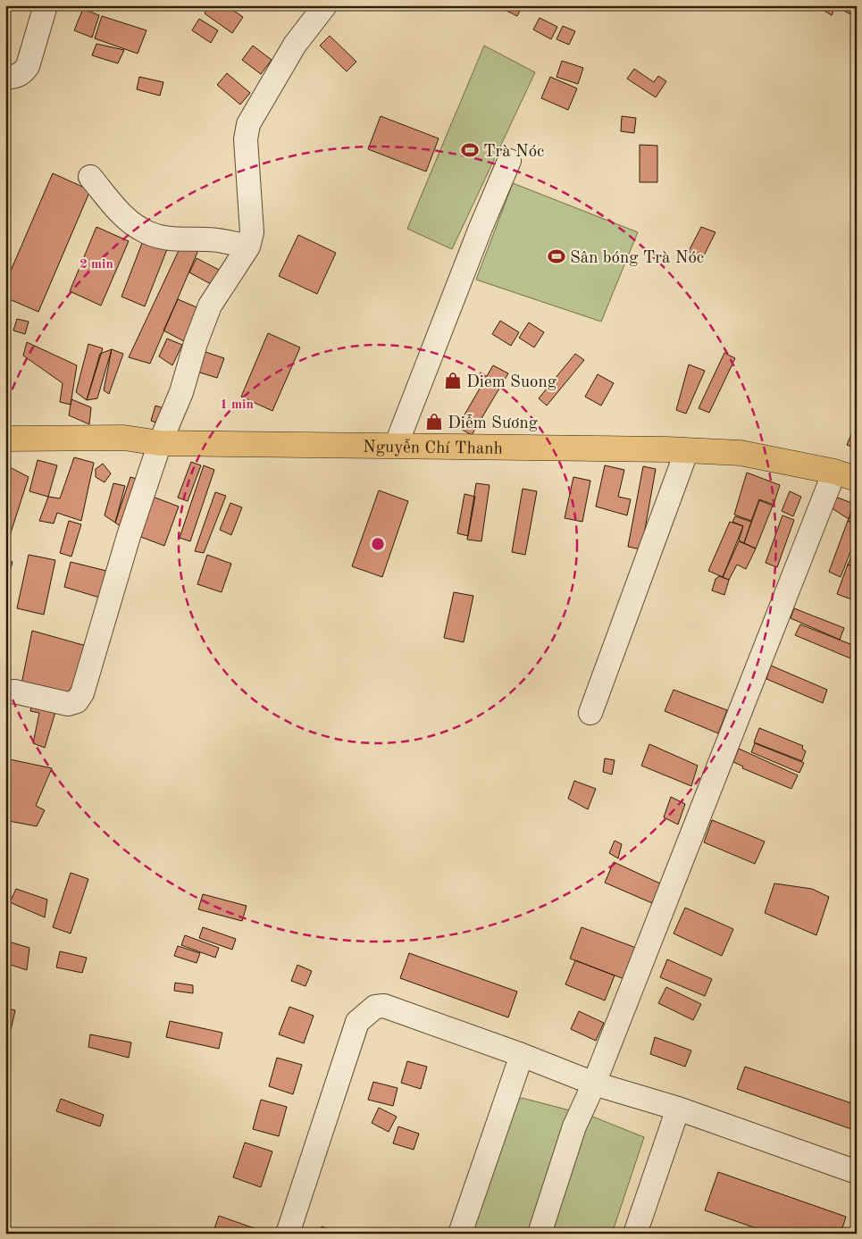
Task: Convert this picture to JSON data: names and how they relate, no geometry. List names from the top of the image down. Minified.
{"streets":{"main road":["Nguyễn Chí Thanh"]},"places":{"sports":["Trà Nóc","Sân bóng Trà Nóc"],"shop":["Diem Suong","Diễm Sương"]},"rings":["2 min","1 min"]}
